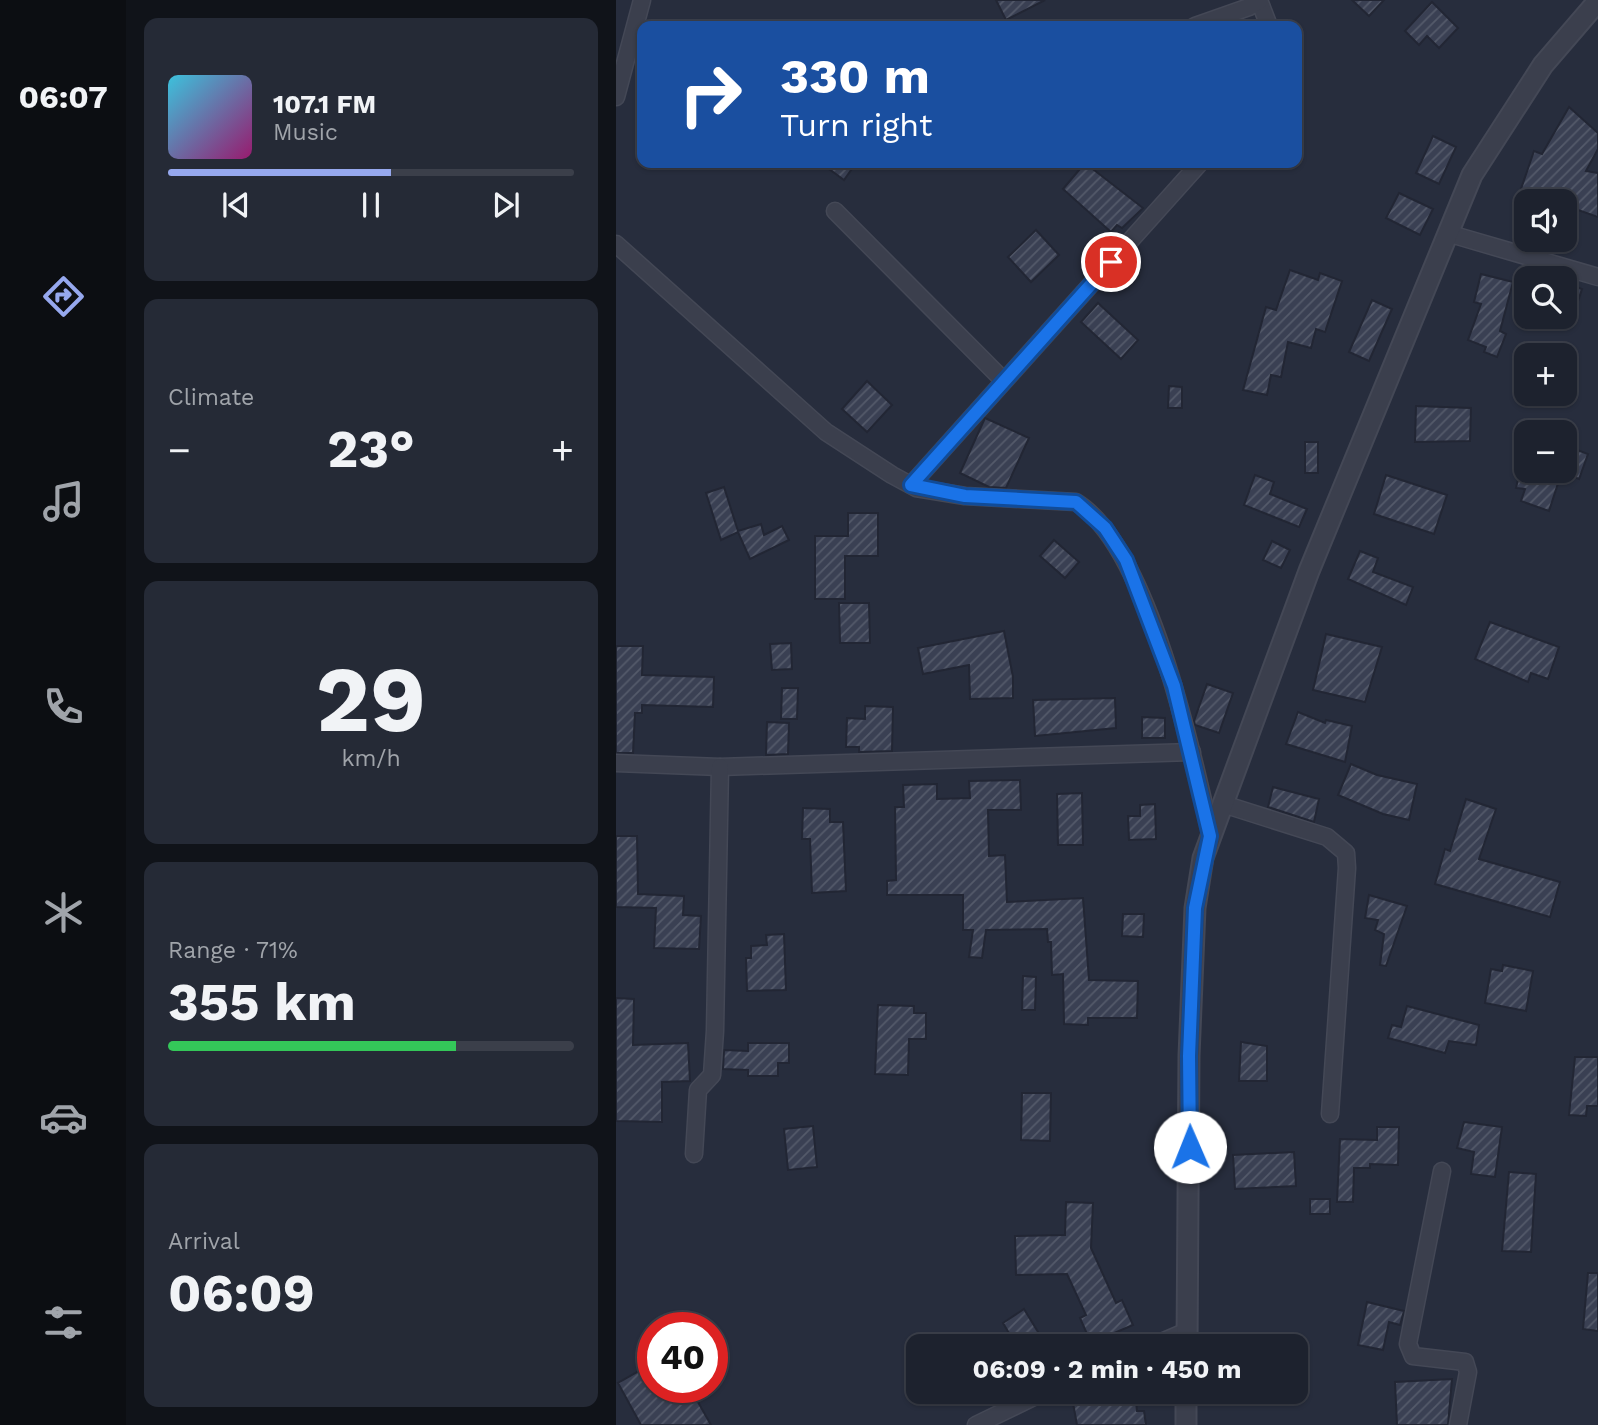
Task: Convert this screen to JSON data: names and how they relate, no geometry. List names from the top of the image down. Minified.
{"page":{"tabs":"06:07","turn":["330 m","Turn right"],"song":["107.1 FM","Music"],"map_buttons":["+","−"],"tile":["Climate",["29","km/h"],["Range · 71%","355 km"],["Arrival","06:09"]],"heat":["−","23°","+"],"limit":"40","trip":"06:09 · 2 min · 450 m"}}
